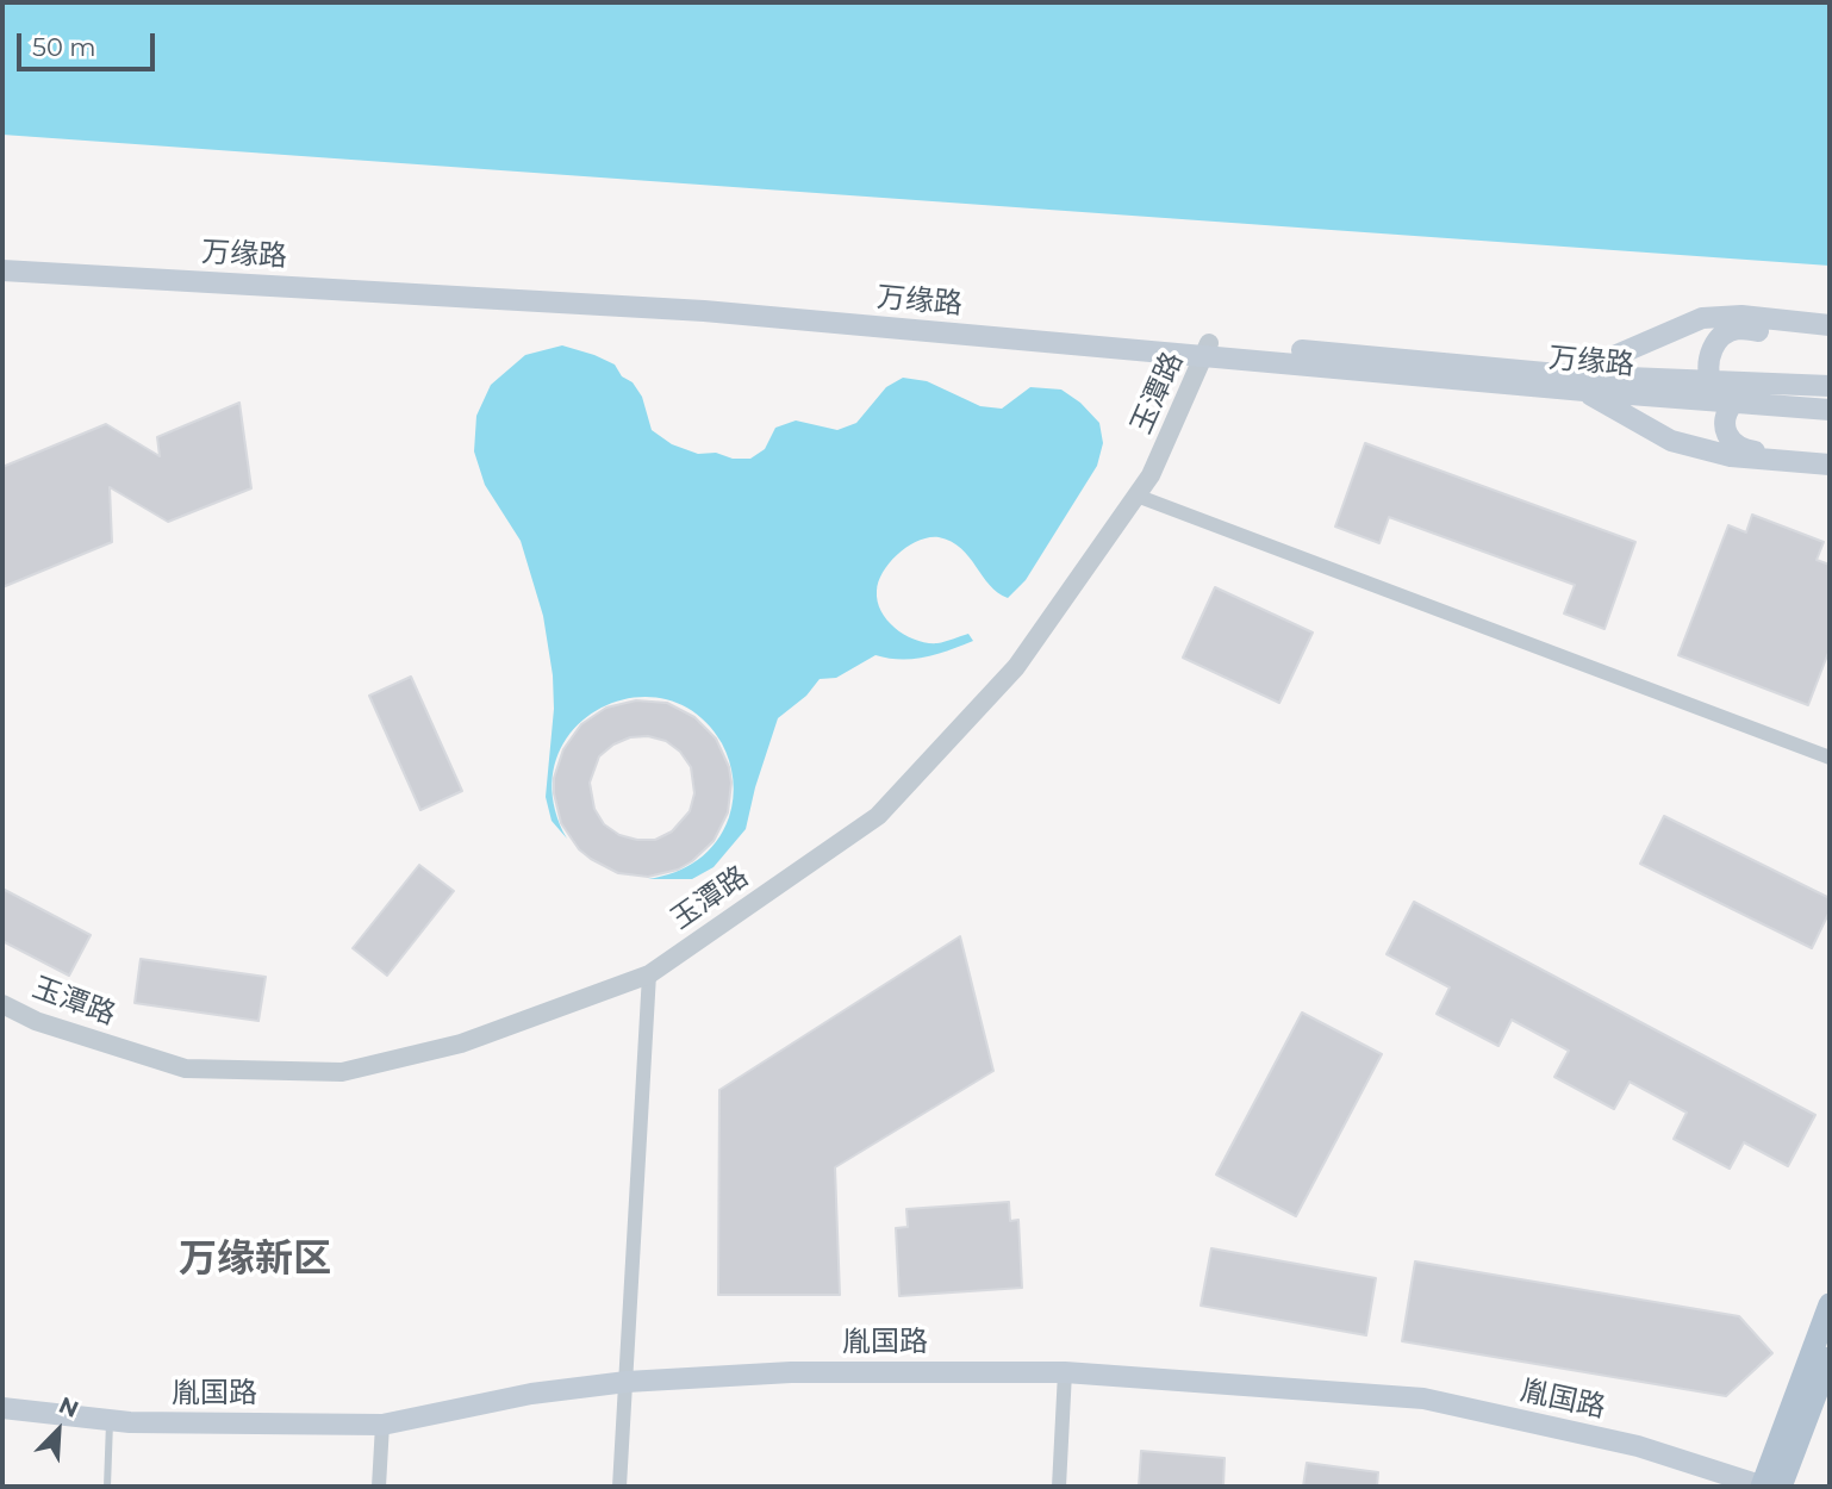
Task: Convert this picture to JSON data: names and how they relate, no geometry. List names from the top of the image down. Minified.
{"streets":{"main road":["万缘路","胤国路"],"street":["玉潭路"]},"crossings":[["万缘路","玉潭路"]],"districts":["万缘新区"],"scale_bar":"50 m","north":"top right"}
